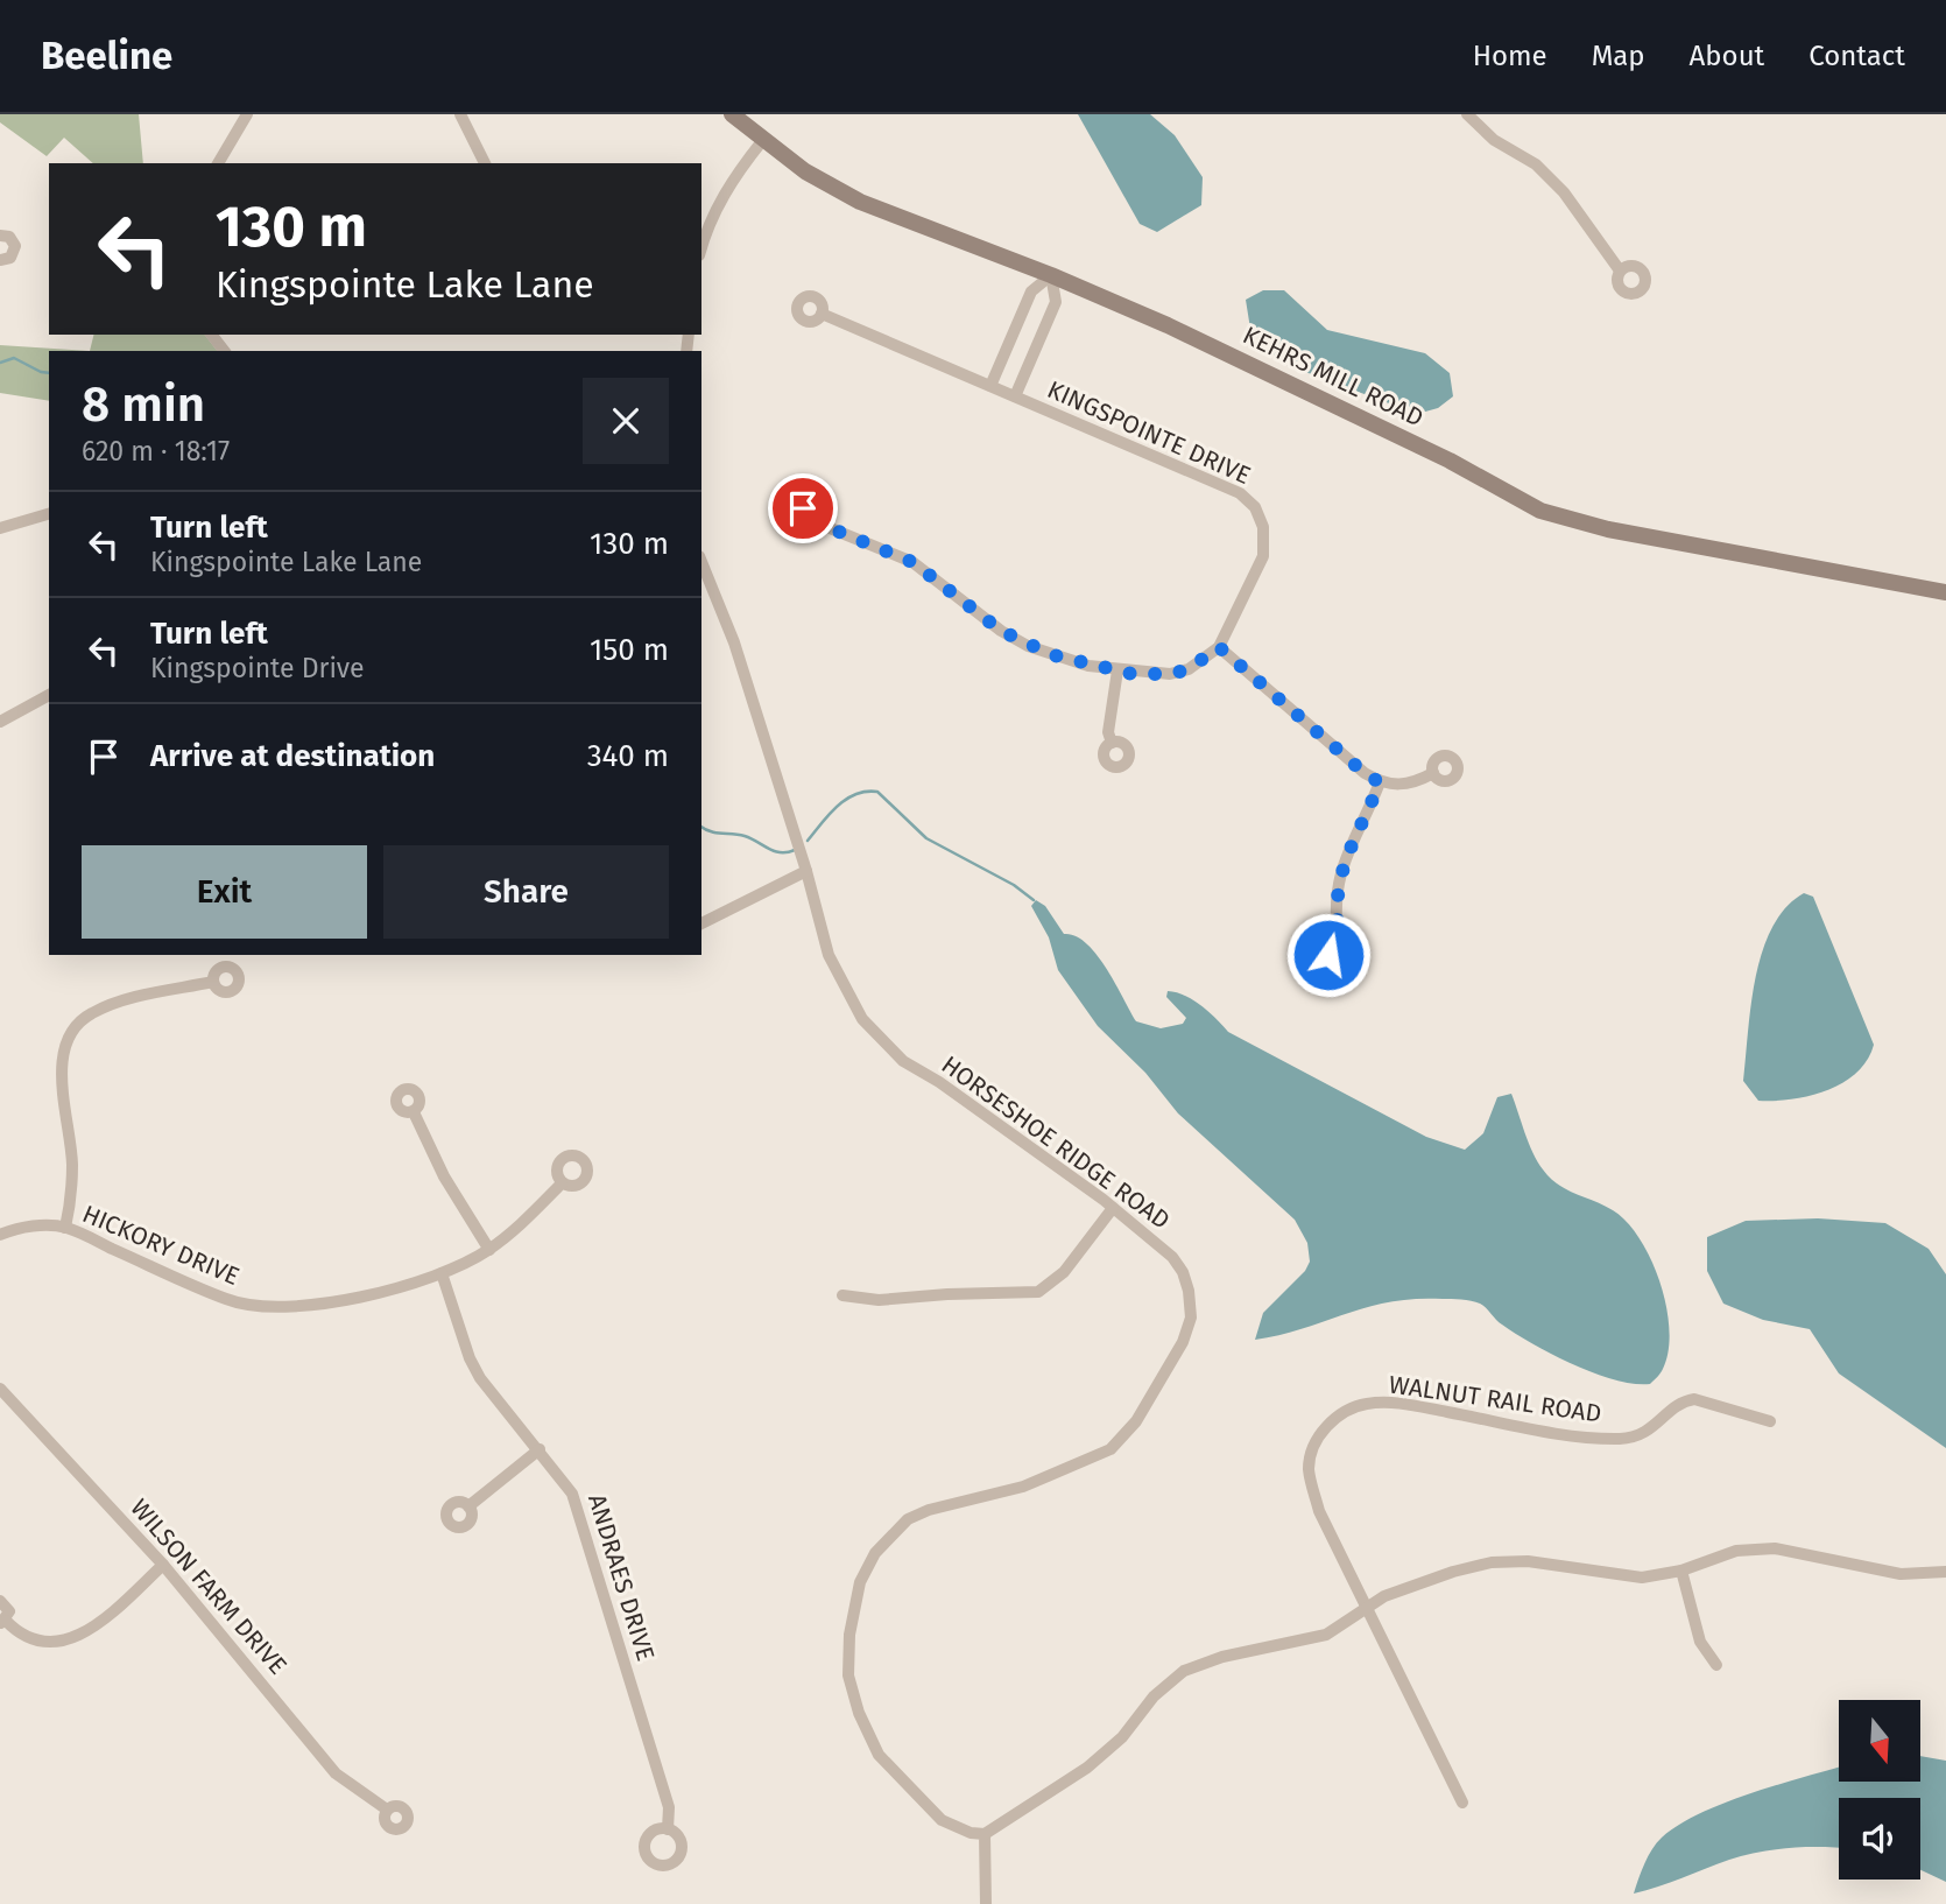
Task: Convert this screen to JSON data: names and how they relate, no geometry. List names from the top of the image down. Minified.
{"streets":{"main road":["KEHRS MILL ROAD"],"street":["KINGSPOINTE DRIVE","HORSESHOE RIDGE ROAD","HICKORY DRIVE","WALNUT RAIL ROAD","ANDRAES DRIVE","WILSON FARM DRIVE"]},"crossings":[["KEHRS MILL ROAD","KINGSPOINTE DRIVE"],["HICKORY DRIVE","ANDRAES DRIVE"]],"north":"bottom","page":{"header":"Beeline","nav":["Home","Map","About","Contact"],"turn":["130 m","Kingspointe Lake Lane"],"heading":["8 min","620 m · 18:17"],"list":[{"name":"Turn left","note":"Kingspointe Lake Lane","value":"130 m"},{"name":"Turn left","note":"Kingspointe Drive","value":"150 m"},{"name":"Arrive at destination","value":"340 m"}],"buttons":["Exit","Share"]}}
